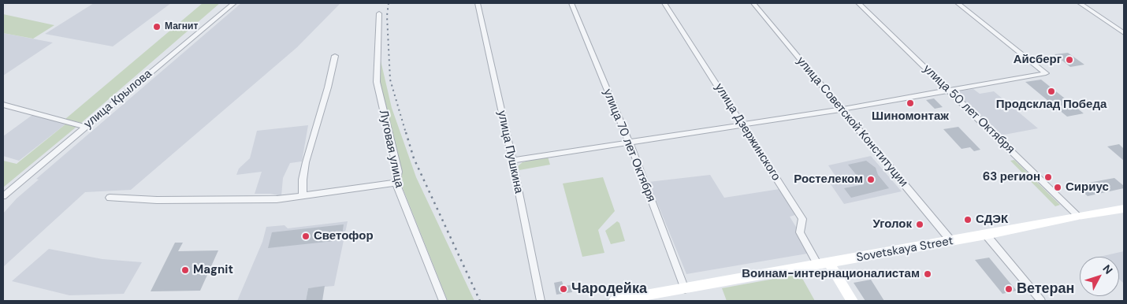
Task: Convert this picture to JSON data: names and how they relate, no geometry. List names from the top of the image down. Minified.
{"streets":{"main road":["Sovetskaya Street"],"street":["улица Крылова","улица 50 лет Октября","улица Советской Конституции","улица Дзержинского","улица 70 лет Октября","Луговая улица","улица Пушкина"]},"crossings":[["улица 50 лет Октября","Sovetskaya Street"],["улица Советской Конституции","Sovetskaya Street"],["улица Дзержинского","Sovetskaya Street"],["улица 70 лет Октября","Sovetskaya Street"]],"places":["Магнит","Айсберг","Продсклад Победа","Шиномонтаж","63 регион","Ростелеком","Сириус","СДЭК","Уголок","Светофор","Magnit","Воинам-интернационалистам","Чародейка","Ветеран"],"north":"top right"}
